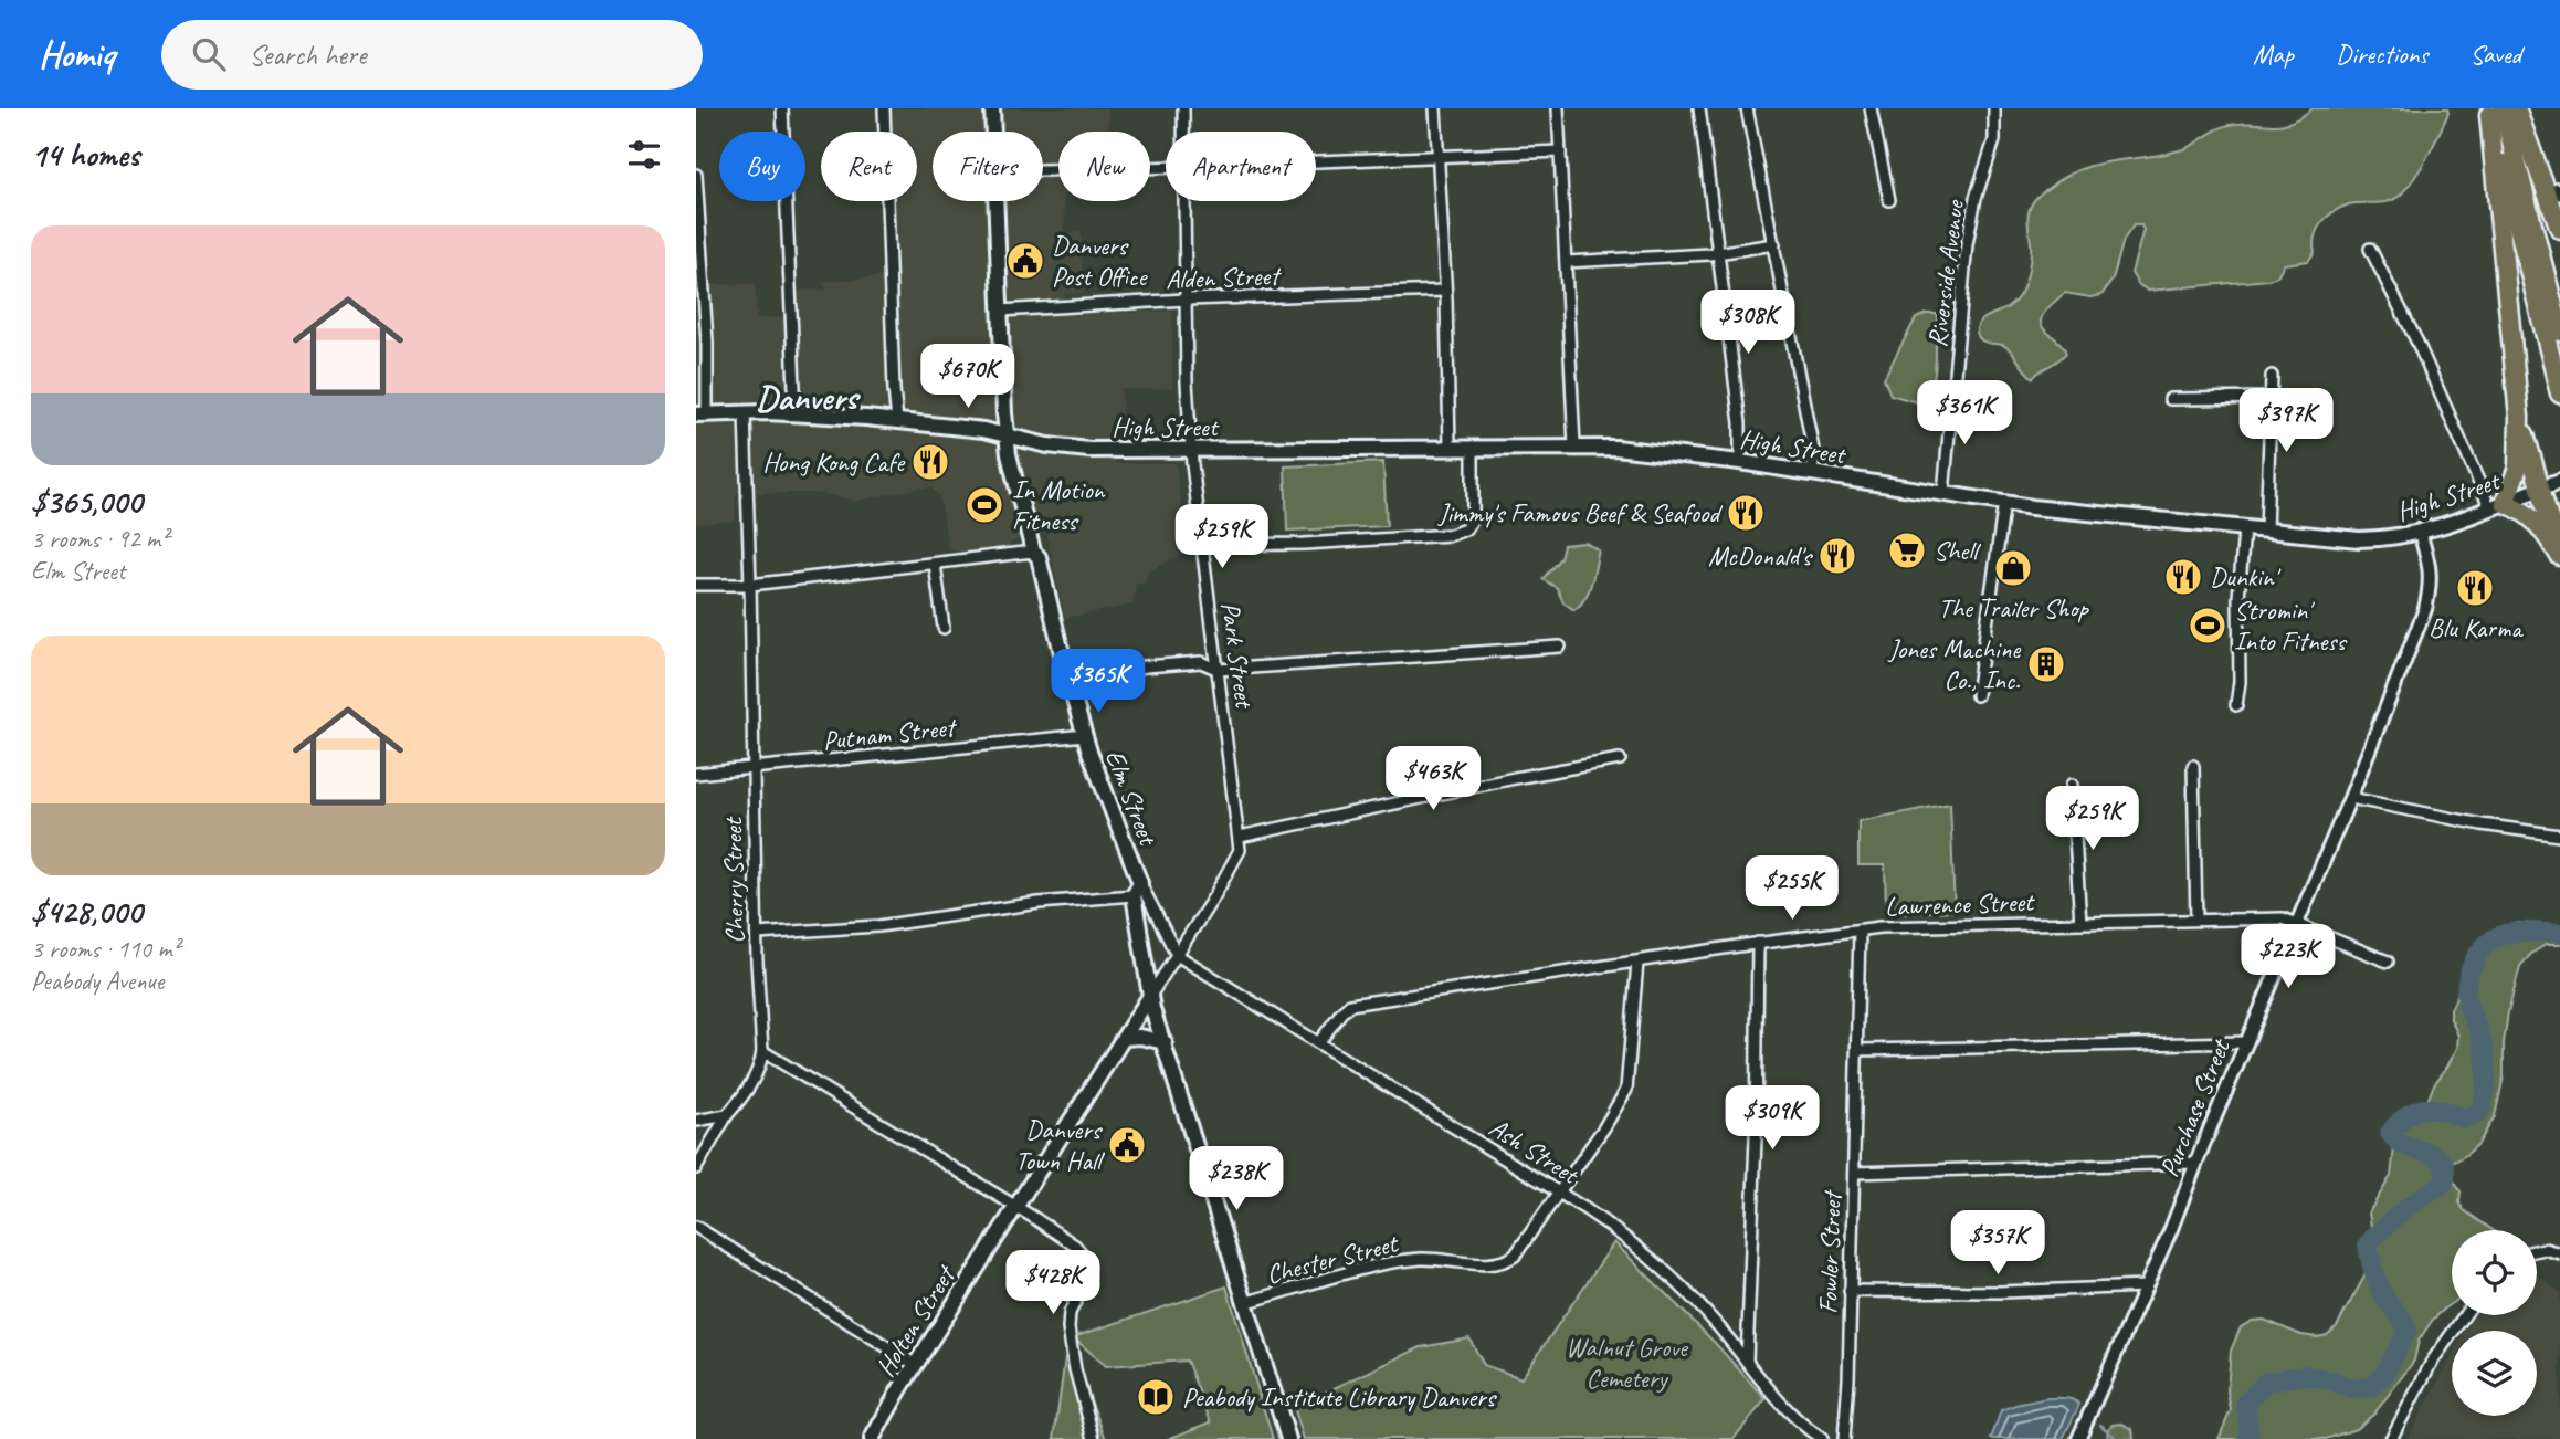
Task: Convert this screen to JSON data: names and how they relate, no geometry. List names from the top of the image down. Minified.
{"streets":{"main road":["High Street","Elm Street","Holten Street"],"street":["Riverside Avenue","Alden Street","Park Street","Putnam Street","Cherry Street","Lawrence Street","Purchase Street","Ash Street","Fowler Street","Chester Street"]},"crossings":[["Riverside Avenue","High Street"],["Alden Street","Park Street"],["Alden Street","Elm Street"],["High Street","Park Street"],["High Street","Elm Street"],["High Street","Cherry Street"],["High Street","Purchase Street"],["Park Street","Elm Street"],["Park Street","Ash Street"],["Park Street","Holten Street"],["Putnam Street","Elm Street"],["Putnam Street","Cherry Street"],["Elm Street","Chester Street"],["Elm Street","Holten Street"],["Lawrence Street","Purchase Street"],["Lawrence Street","Ash Street"],["Lawrence Street","Fowler Street"],["Lawrence Street","Chester Street"],["Ash Street","Chester Street"]],"districts":["Danvers"],"parks":["Walnut Grove Cemetery"],"places":{"public building":["Danvers Post Office","Danvers Town Hall"],"restaurant":["Hong Kong Cafe","Jimmy's Famous Beef & Seafood","McDonald's","Dunkin'","Blu Karma"],"sports":["In Motion Fitness","Stromin' Into Fitness"],"supermarket":["Shell"],"shop":["The Trailer Shop"],"building":["Jones Machine Co., Inc."],"library":["Peabody Institute Library Danvers"]},"page":{"header":"Homiq","search":"Search here","nav":["Map","Directions","Saved"],"heading":"14 homes","chip":["Buy","Rent","Filters","New","Apartment"],"list":[{"name":"$365,000","note":"3 rooms · 92 m² · Elm Street"},{"name":"$428,000","note":"3 rooms · 110 m² · Peabody Avenue"}],"price":["$308K","$670K","$361K","$397K","$259K","$365K","$463K","$259K","$255K","$223K","$309K","$238K","$357K","$428K"]}}
